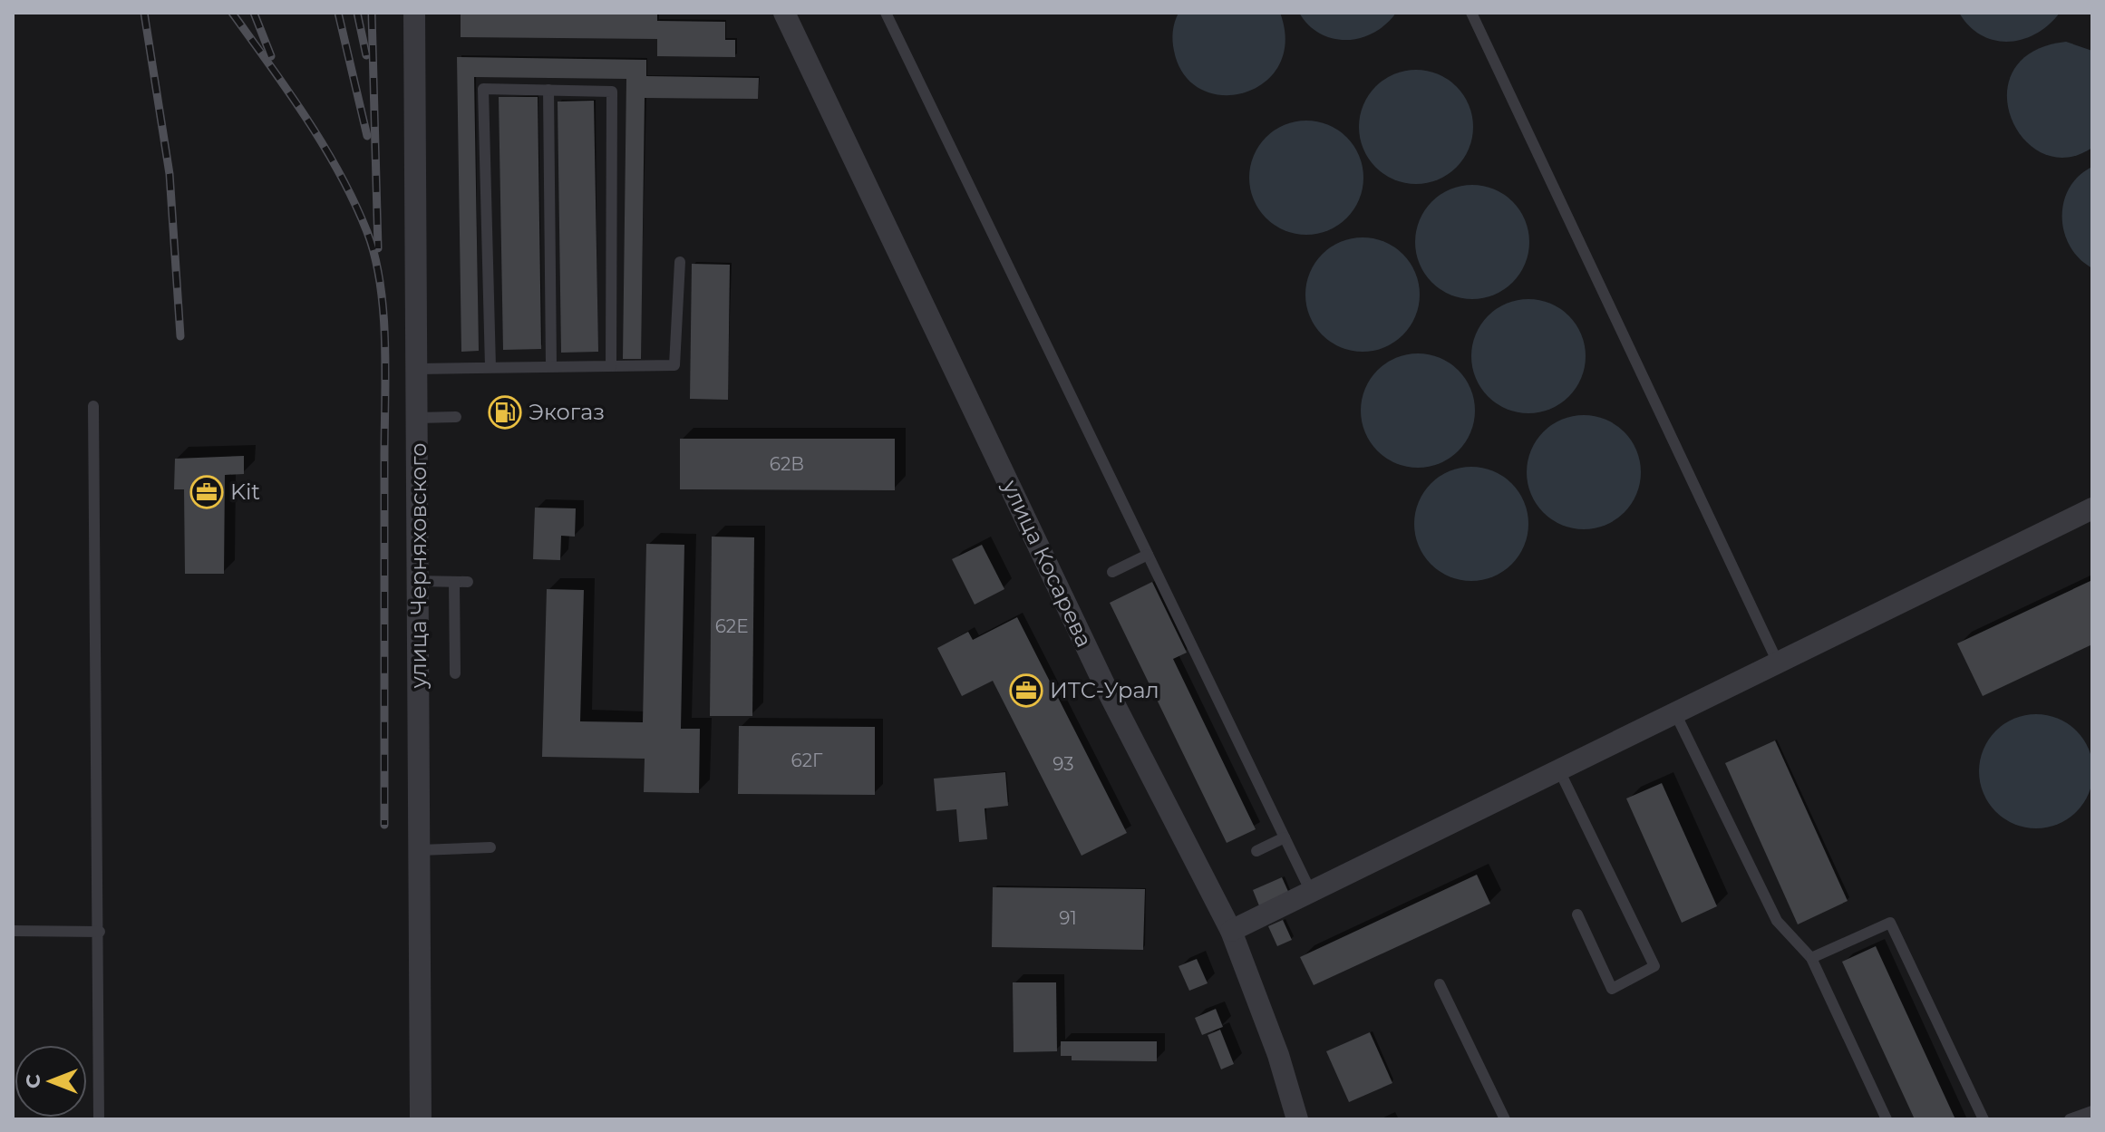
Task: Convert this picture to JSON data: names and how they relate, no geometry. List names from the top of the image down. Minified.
{"streets":{"street":["улица Косарева","улица Черняховского"]},"places":{"fuel station":["Экогаз"],"office":["Kit","ИТС-Урал"]},"house_numbers":["62В","62Е","62Г","93","91"],"north":"left"}
